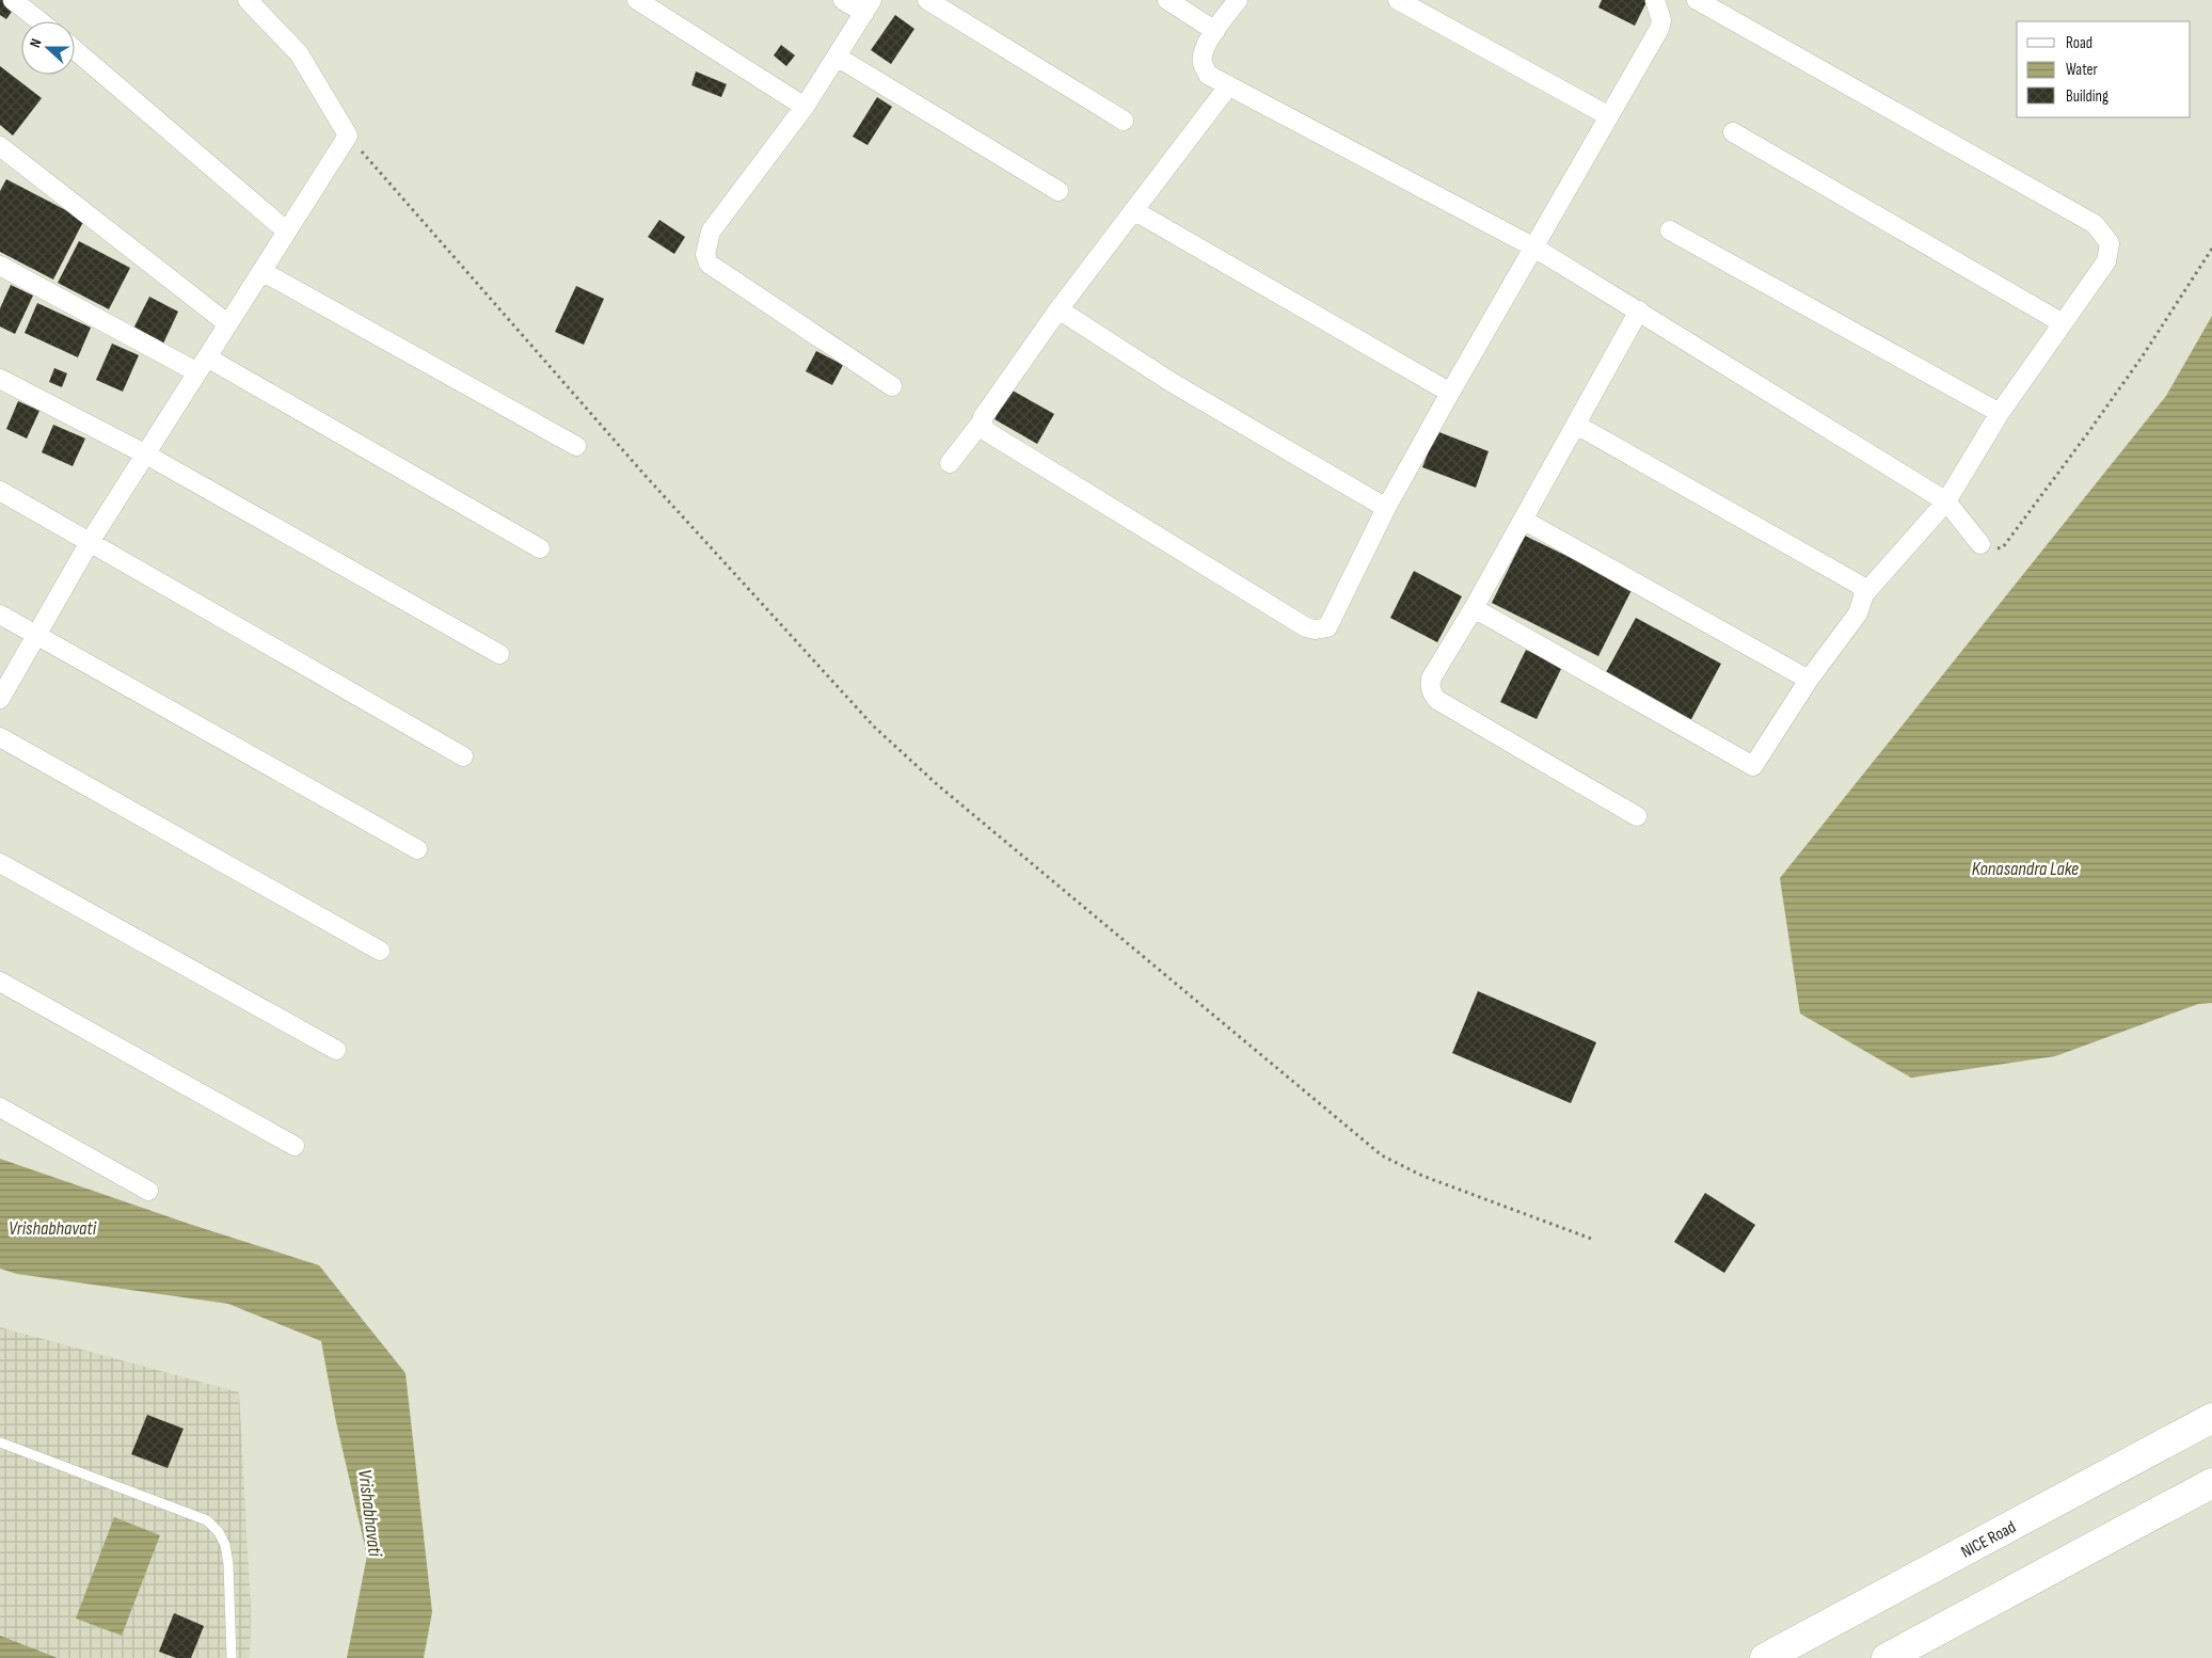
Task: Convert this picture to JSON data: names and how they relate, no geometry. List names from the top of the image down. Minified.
{"streets":{"highway":["NICE Road"]},"water":["Konasandra Lake","Vrishabhavati"],"legend":["Road","Water","Building"],"north":"left"}
